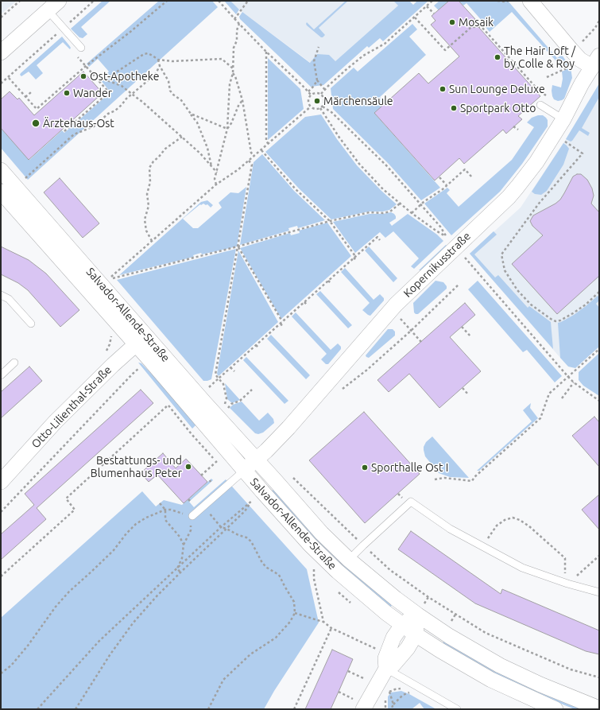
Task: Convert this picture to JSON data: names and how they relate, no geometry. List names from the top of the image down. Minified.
{"streets":{"street":["Kopernikusstraße","Salvador-Allende-Straße","Otto-Lilienthal-Straße"]},"crossings":[["Kopernikusstraße","Salvador-Allende-Straße"],["Salvador-Allende-Straße","Otto-Lilienthal-Straße"]],"places":["Mosaik","The Hair Loft / by Colle & Roy","Ost-Apotheke","Sun Lounge Deluxe","Wander","Märchensäule","Sportpark Otto","Ärztehaus-Ost","Bestattungs- und Blumenhaus Peter","Sporthalle Ost I"]}
